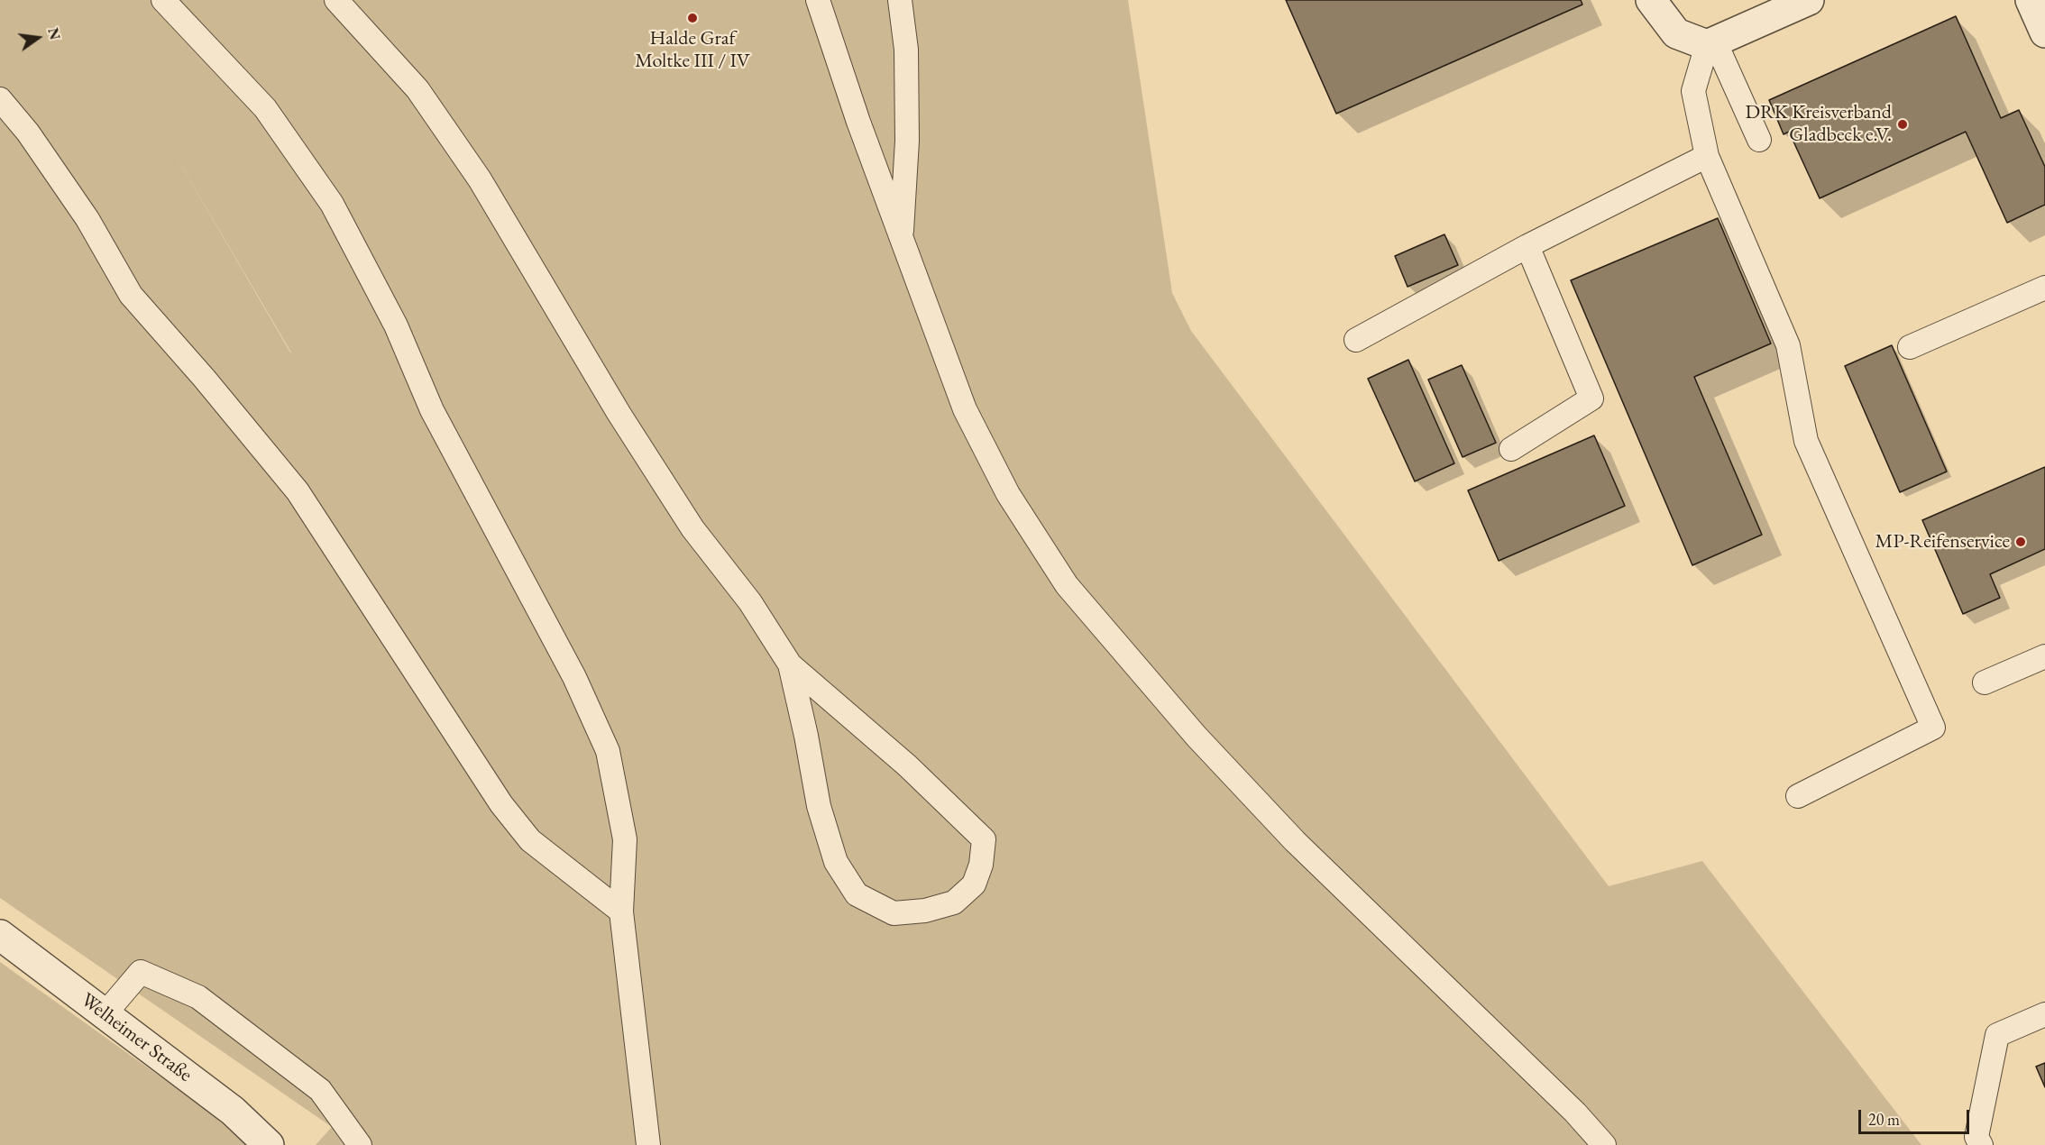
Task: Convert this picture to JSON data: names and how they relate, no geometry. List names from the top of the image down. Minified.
{"streets":{"street":["Welheimer Straße"]},"places":["Halde Graf Moltke III / IV","DRK Kreisverband Gladbeck e.V.","MP-Reifenservice"],"scale_bar":"20 m","north":"right"}
